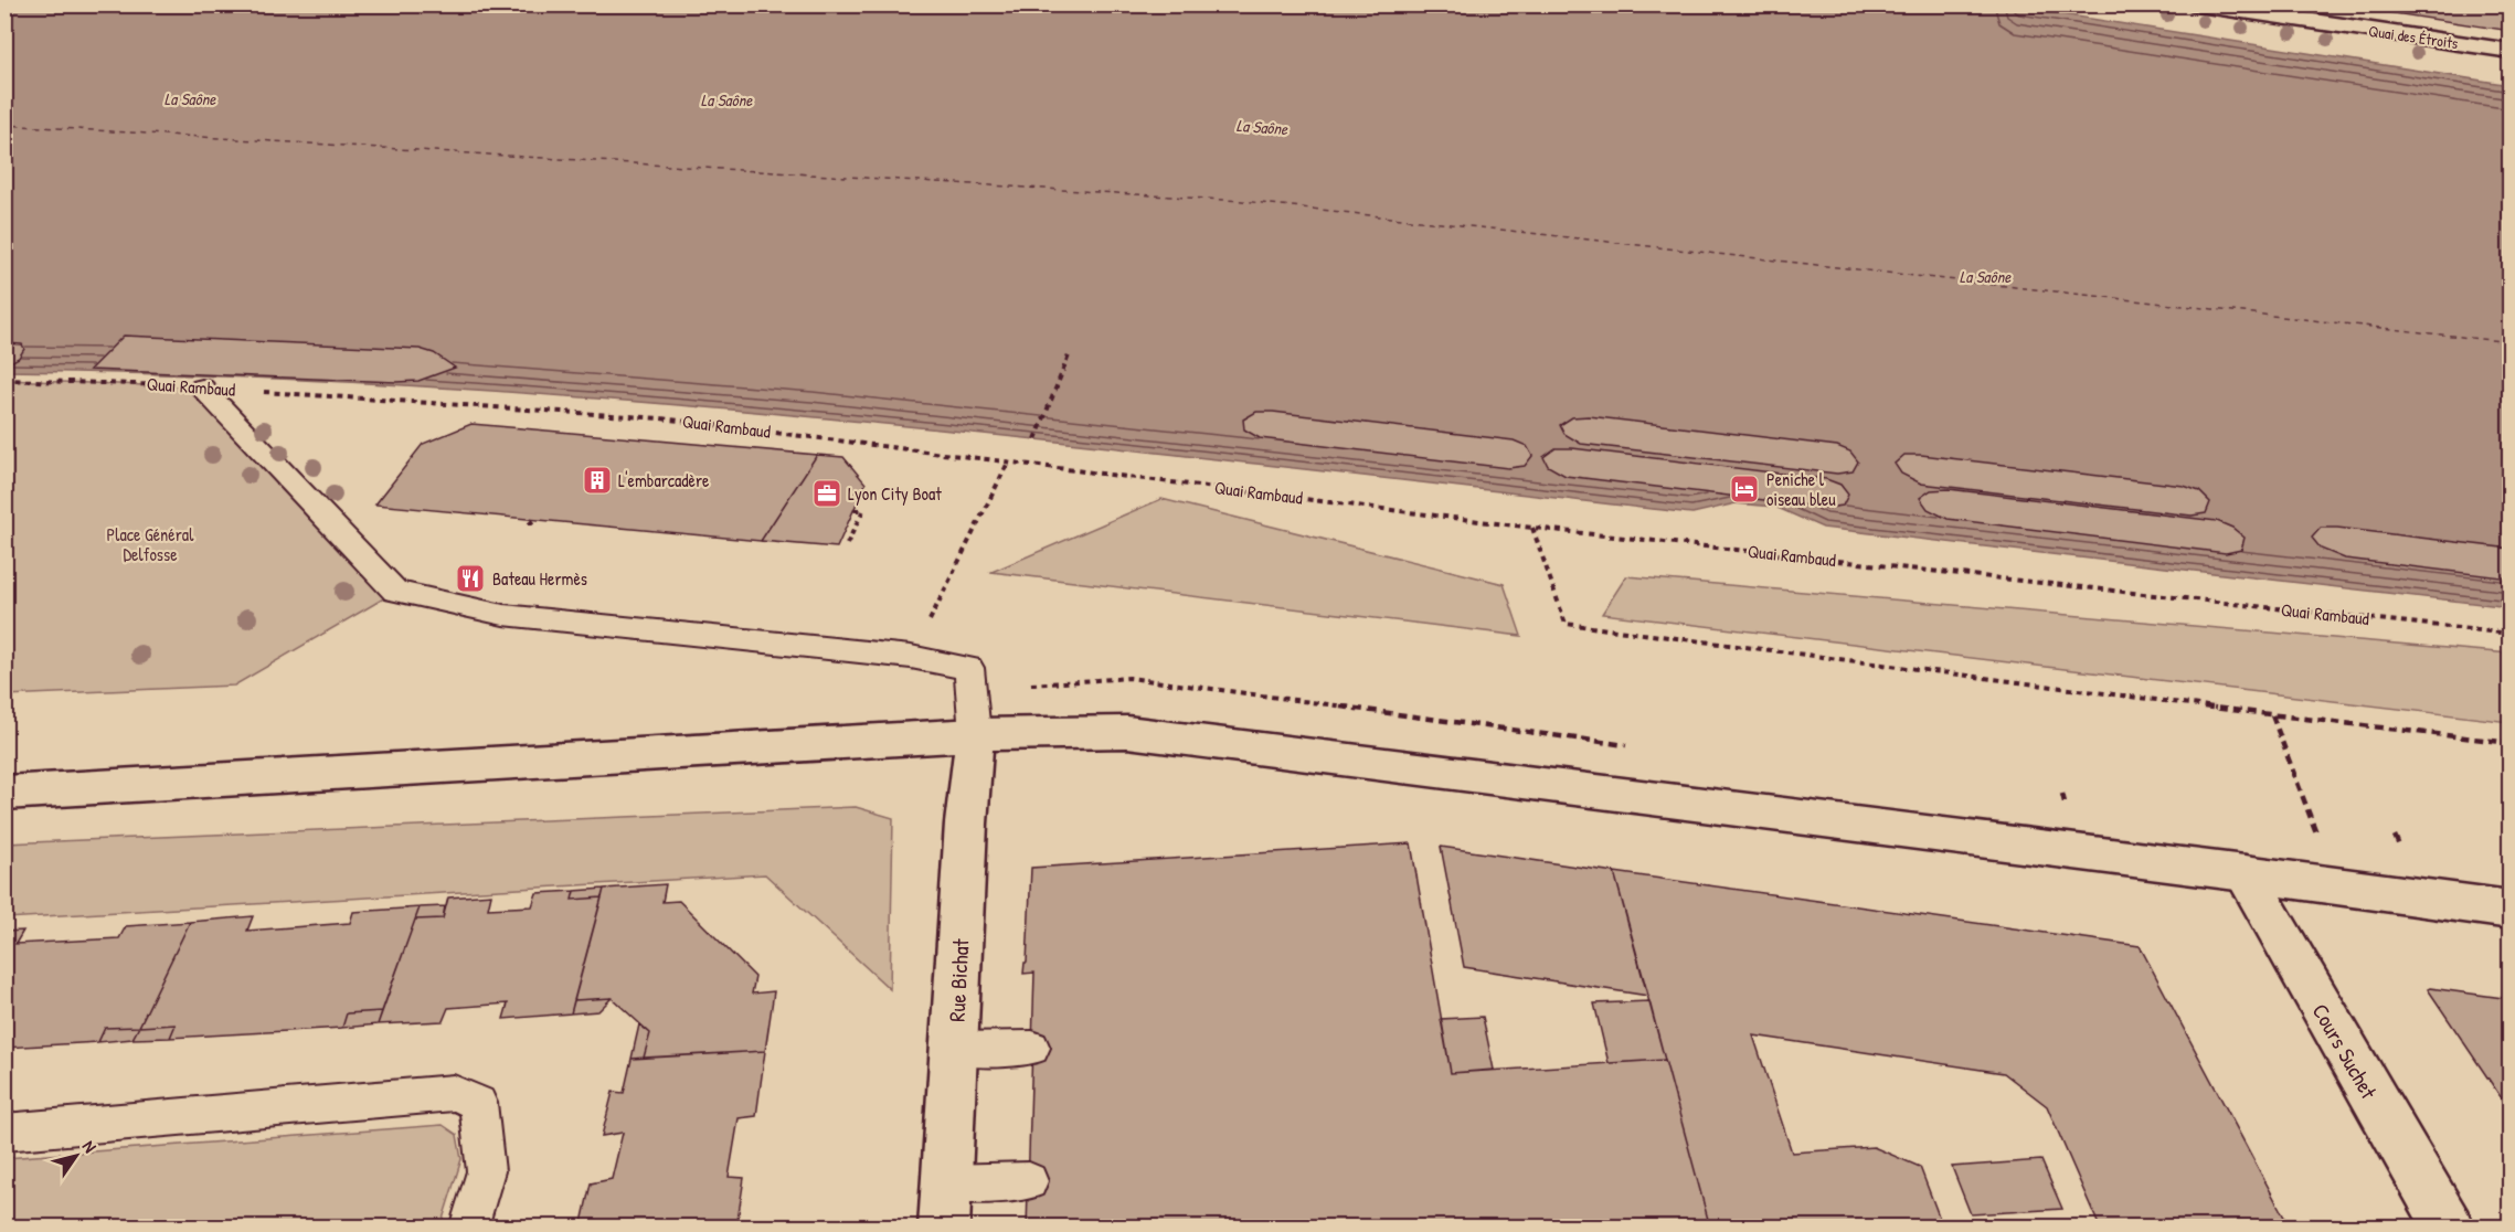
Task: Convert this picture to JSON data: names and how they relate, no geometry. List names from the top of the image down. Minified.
{"streets":{"street":["Quai des Étroits","Rue Bichat","Cours Suchet"],"path":["Quai Rambaud"]},"water":["La Saône"],"parks":["Place Général Delfosse"],"places":{"building":["L'embarcadère"],"hotel":["Peniche l oiseau bleu"],"office":["Lyon City Boat"],"restaurant":["Bateau Hermès"]},"north":"top right"}
